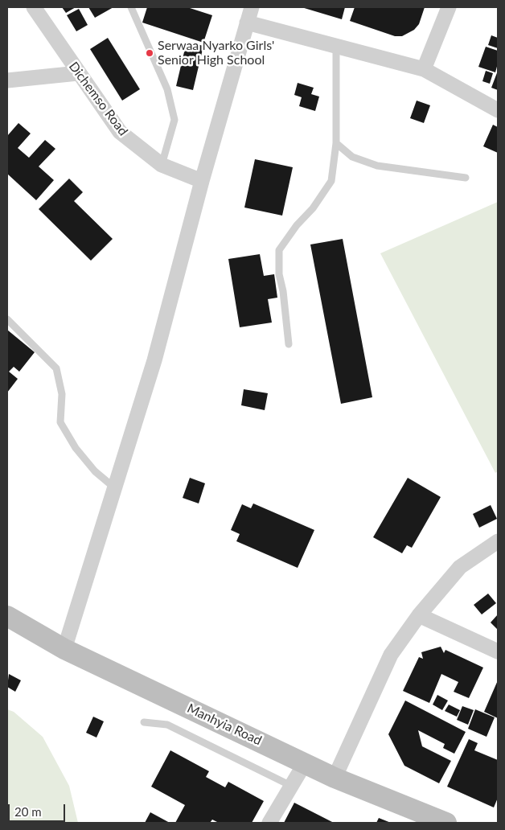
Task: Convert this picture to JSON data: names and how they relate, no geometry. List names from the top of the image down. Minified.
{"streets":{"main road":["Manhyia Road"],"street":["Dichemso Road"]},"places":["Serwaa Nyarko Girls' Senior High School"],"scale_bar":"20 m"}
